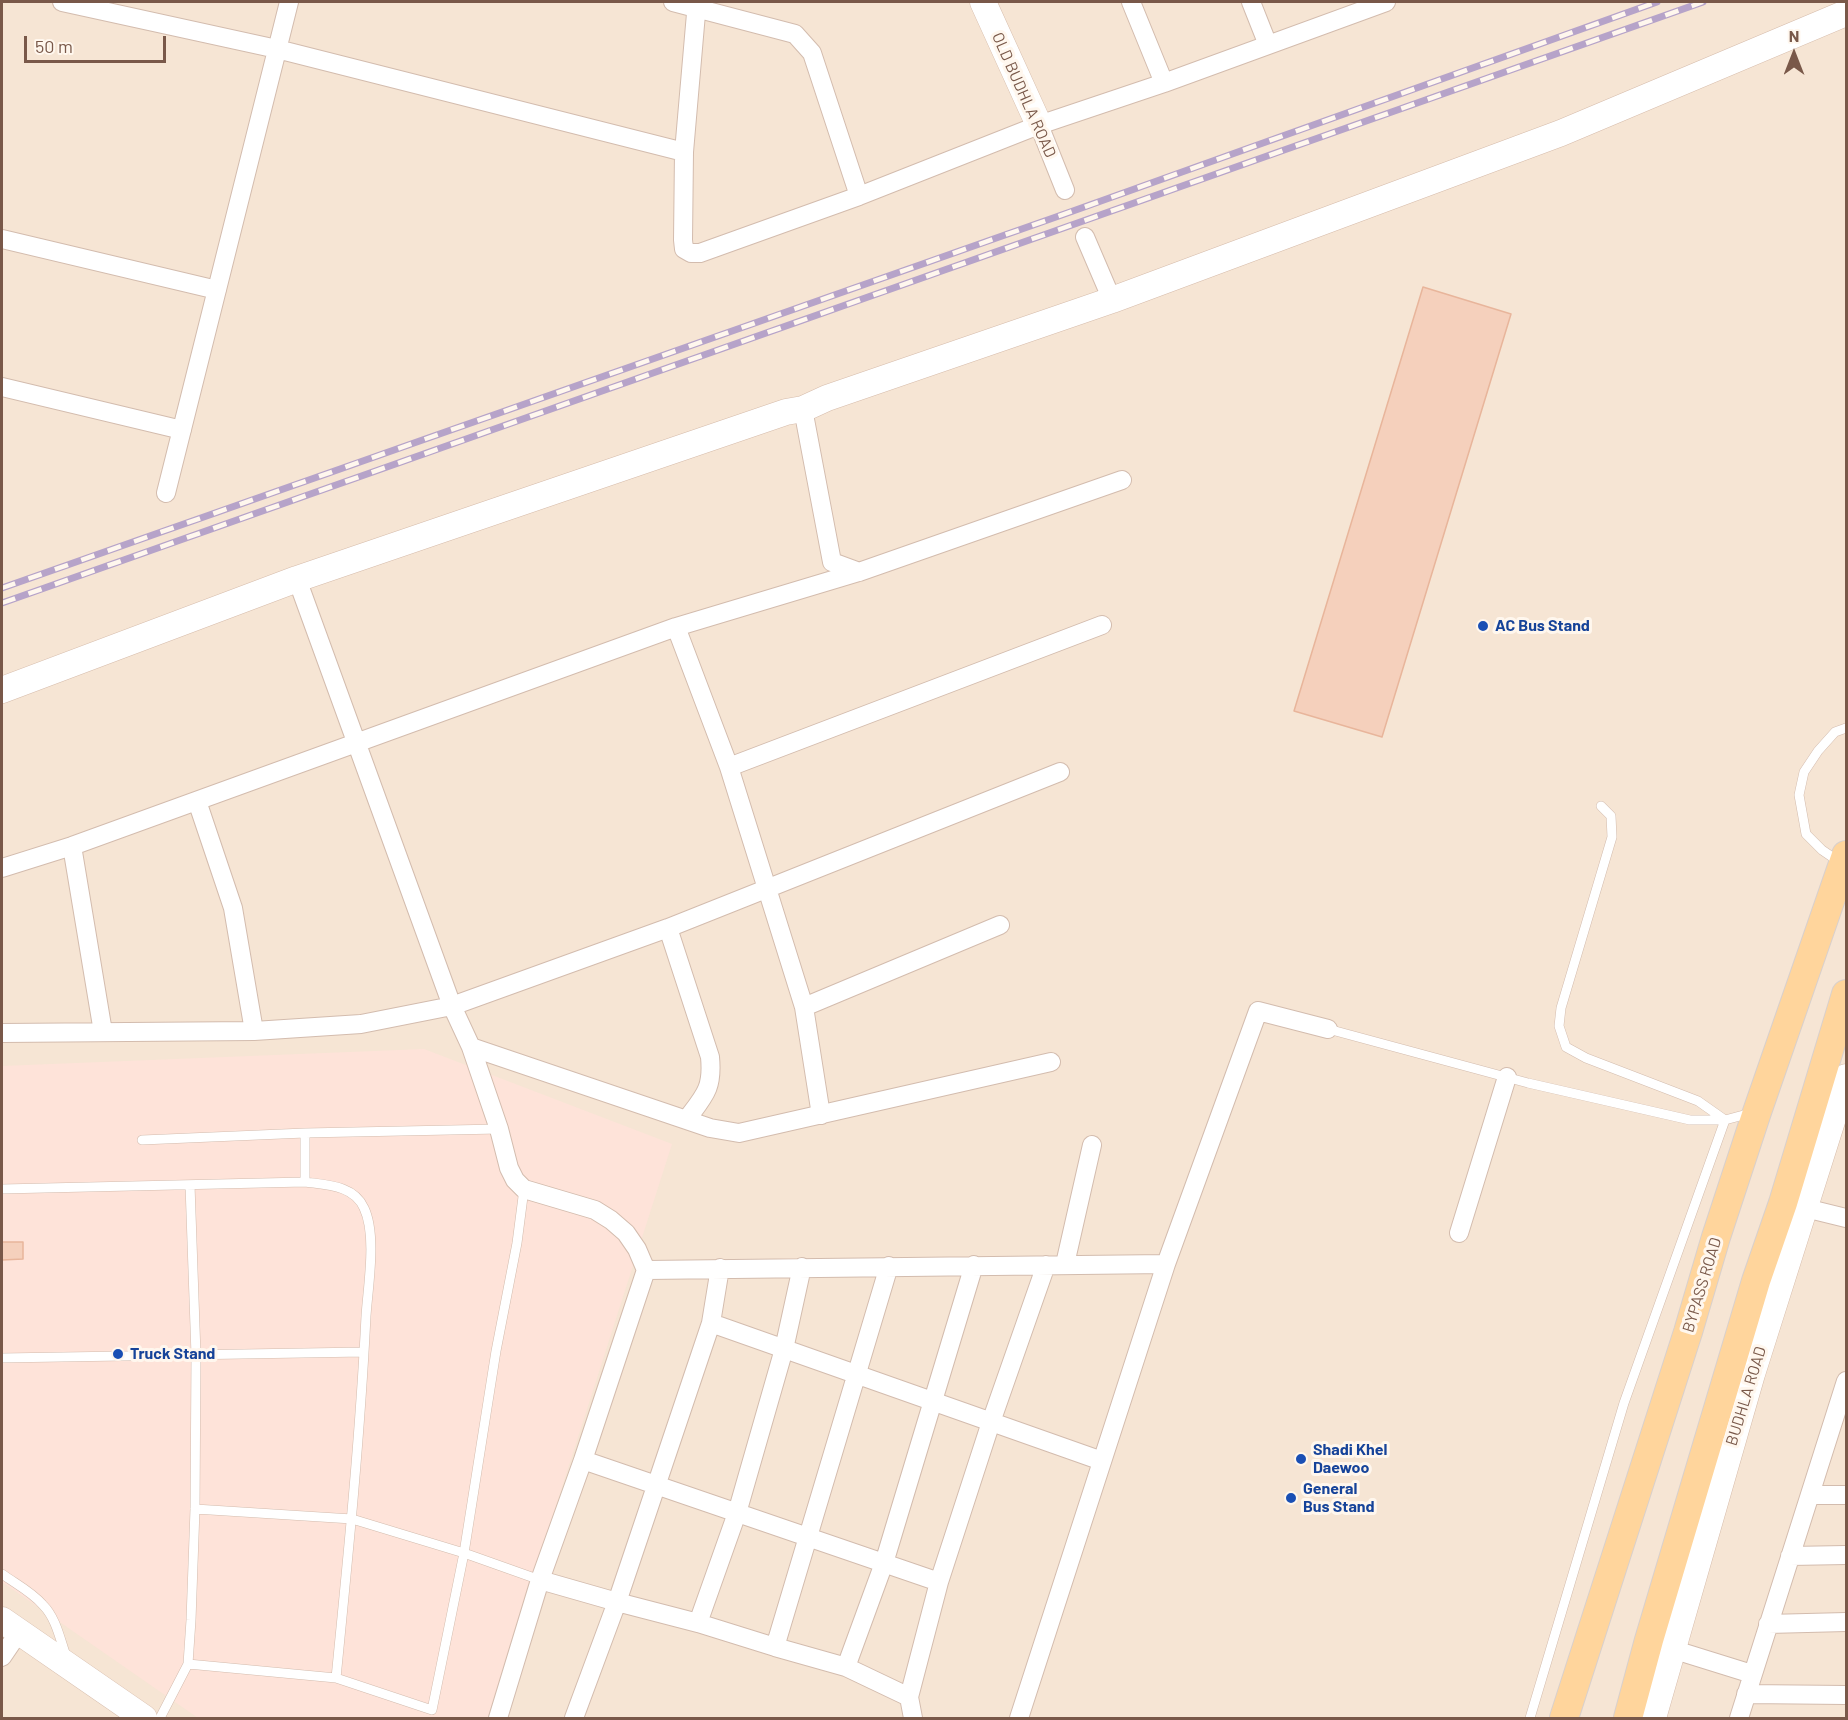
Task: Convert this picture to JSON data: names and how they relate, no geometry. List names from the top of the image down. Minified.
{"streets":{"main road":["BYPASS ROAD"],"street":["OLD BUDHLA ROAD"]},"places":["AC Bus Stand","Truck Stand","Shadi Khel Daewoo","General Bus Stand"],"scale_bar":"50 m","north":"top"}
